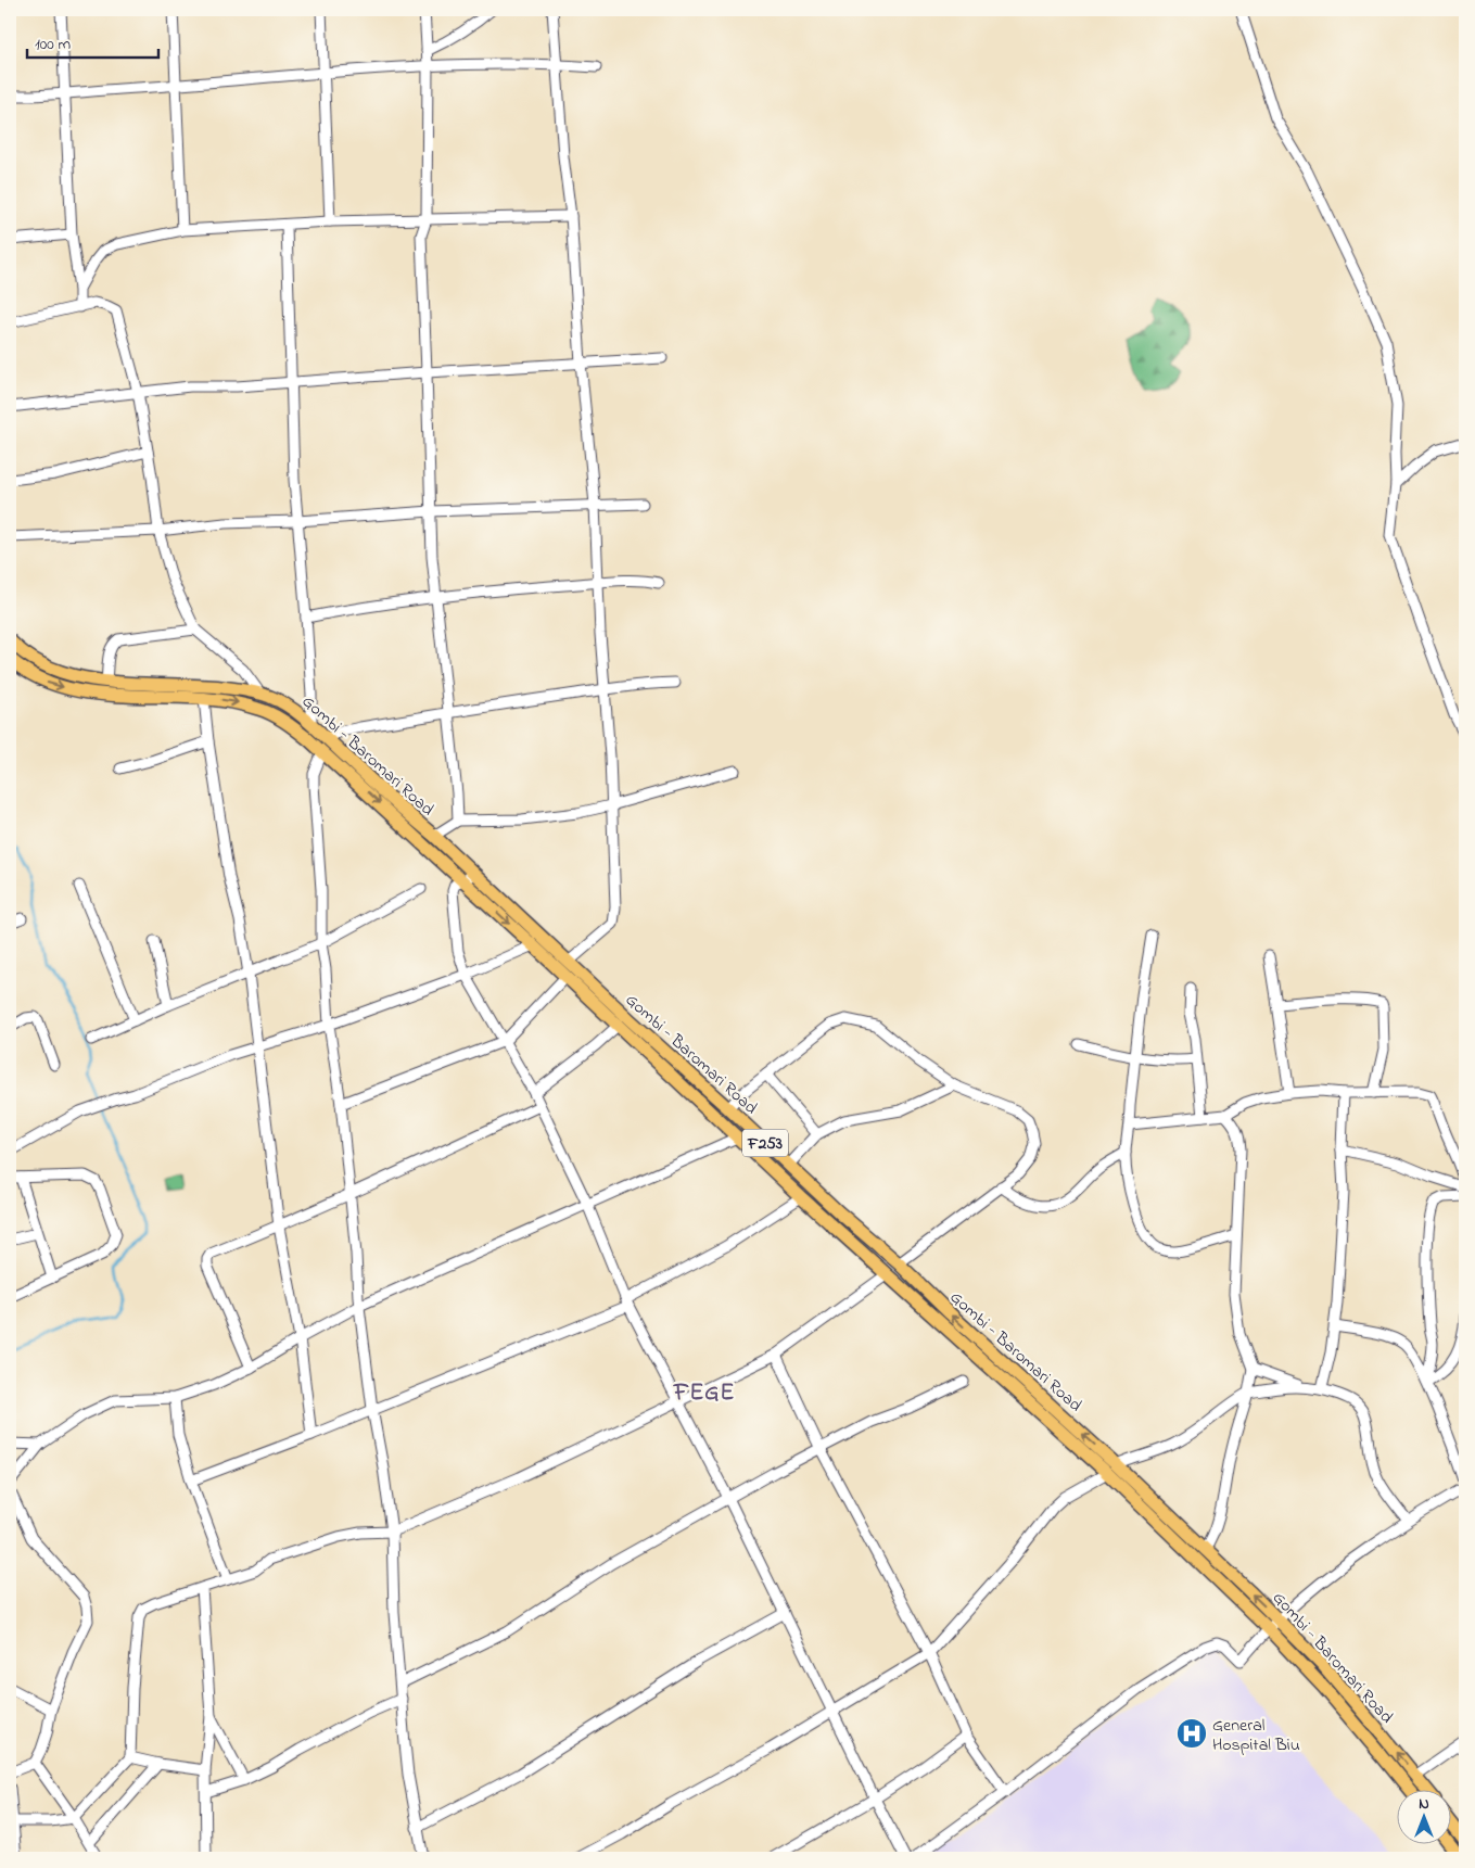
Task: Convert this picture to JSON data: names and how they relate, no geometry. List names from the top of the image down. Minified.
{"streets":{"main road":["Gombi - Baromari Road","F253"]},"districts":["FEGE"],"places":{"hospital":["General Hospital Biu"]},"scale_bar":"100 m","north":"top"}
